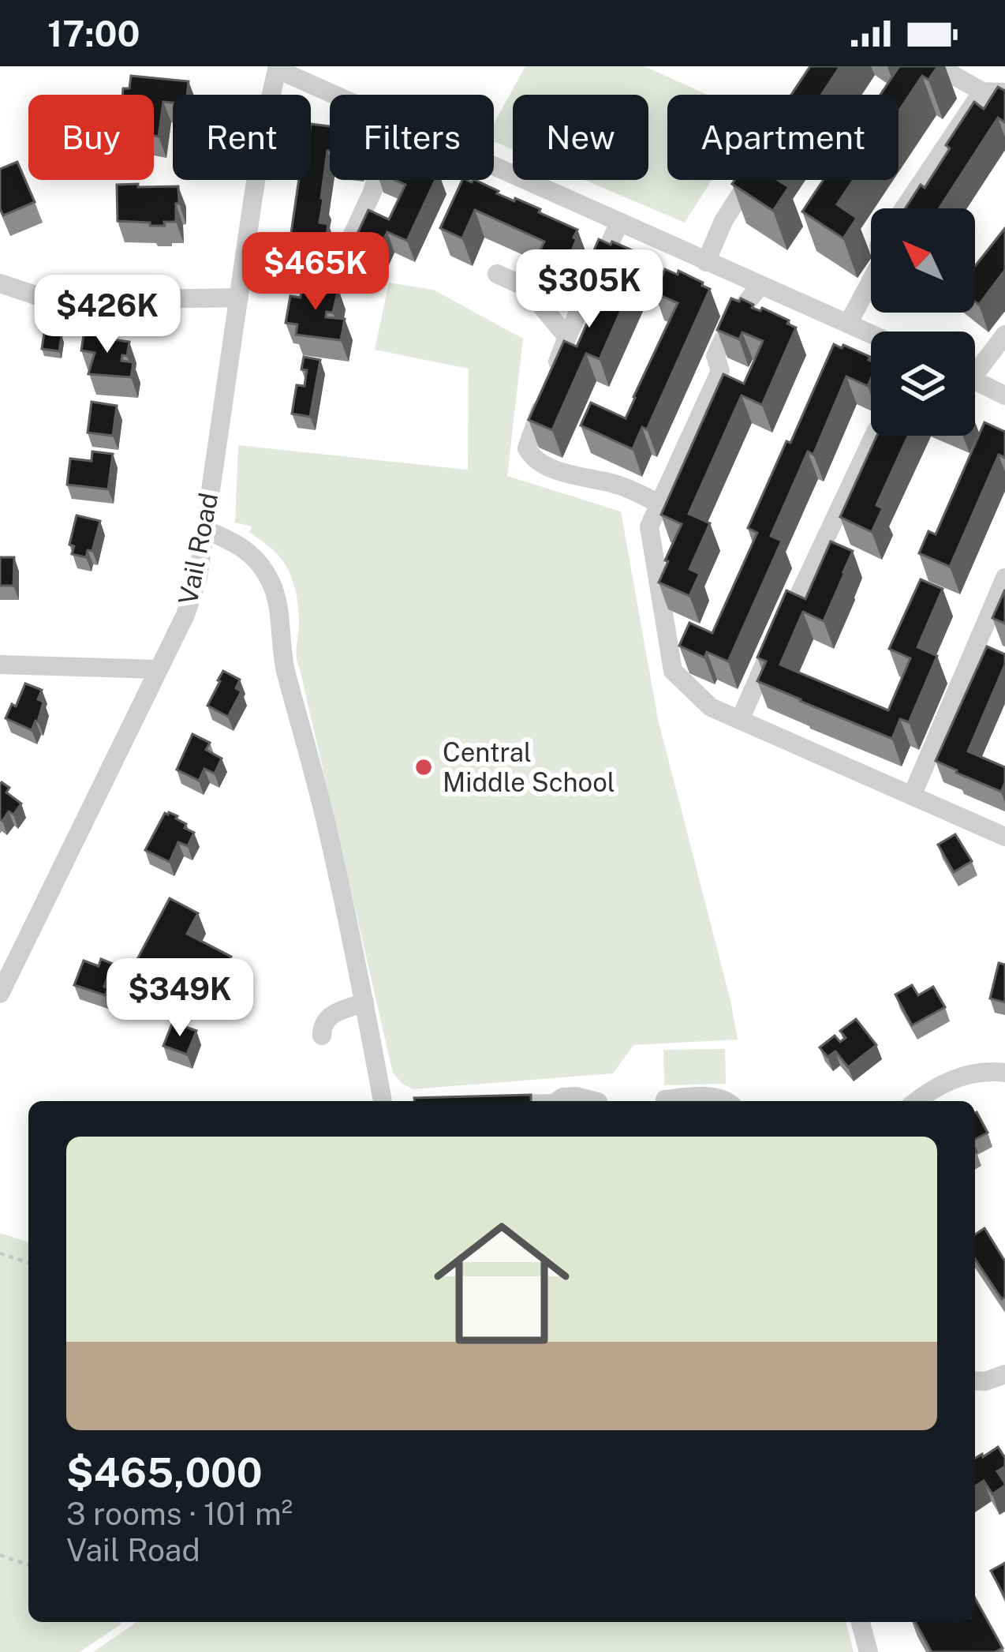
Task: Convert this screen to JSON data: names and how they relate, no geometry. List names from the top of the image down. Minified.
{"streets":{"street":["Vail Road"]},"places":["Central Middle School"],"north":"top left","page":{"status":"17:00","chip":["Buy","Rent","Filters","New","Apartment"],"price":["$465K","$305K","$426K","$349K"],"list":[{"name":"$465,000","note":"3 rooms · 101 m² · Vail Road"}]}}
